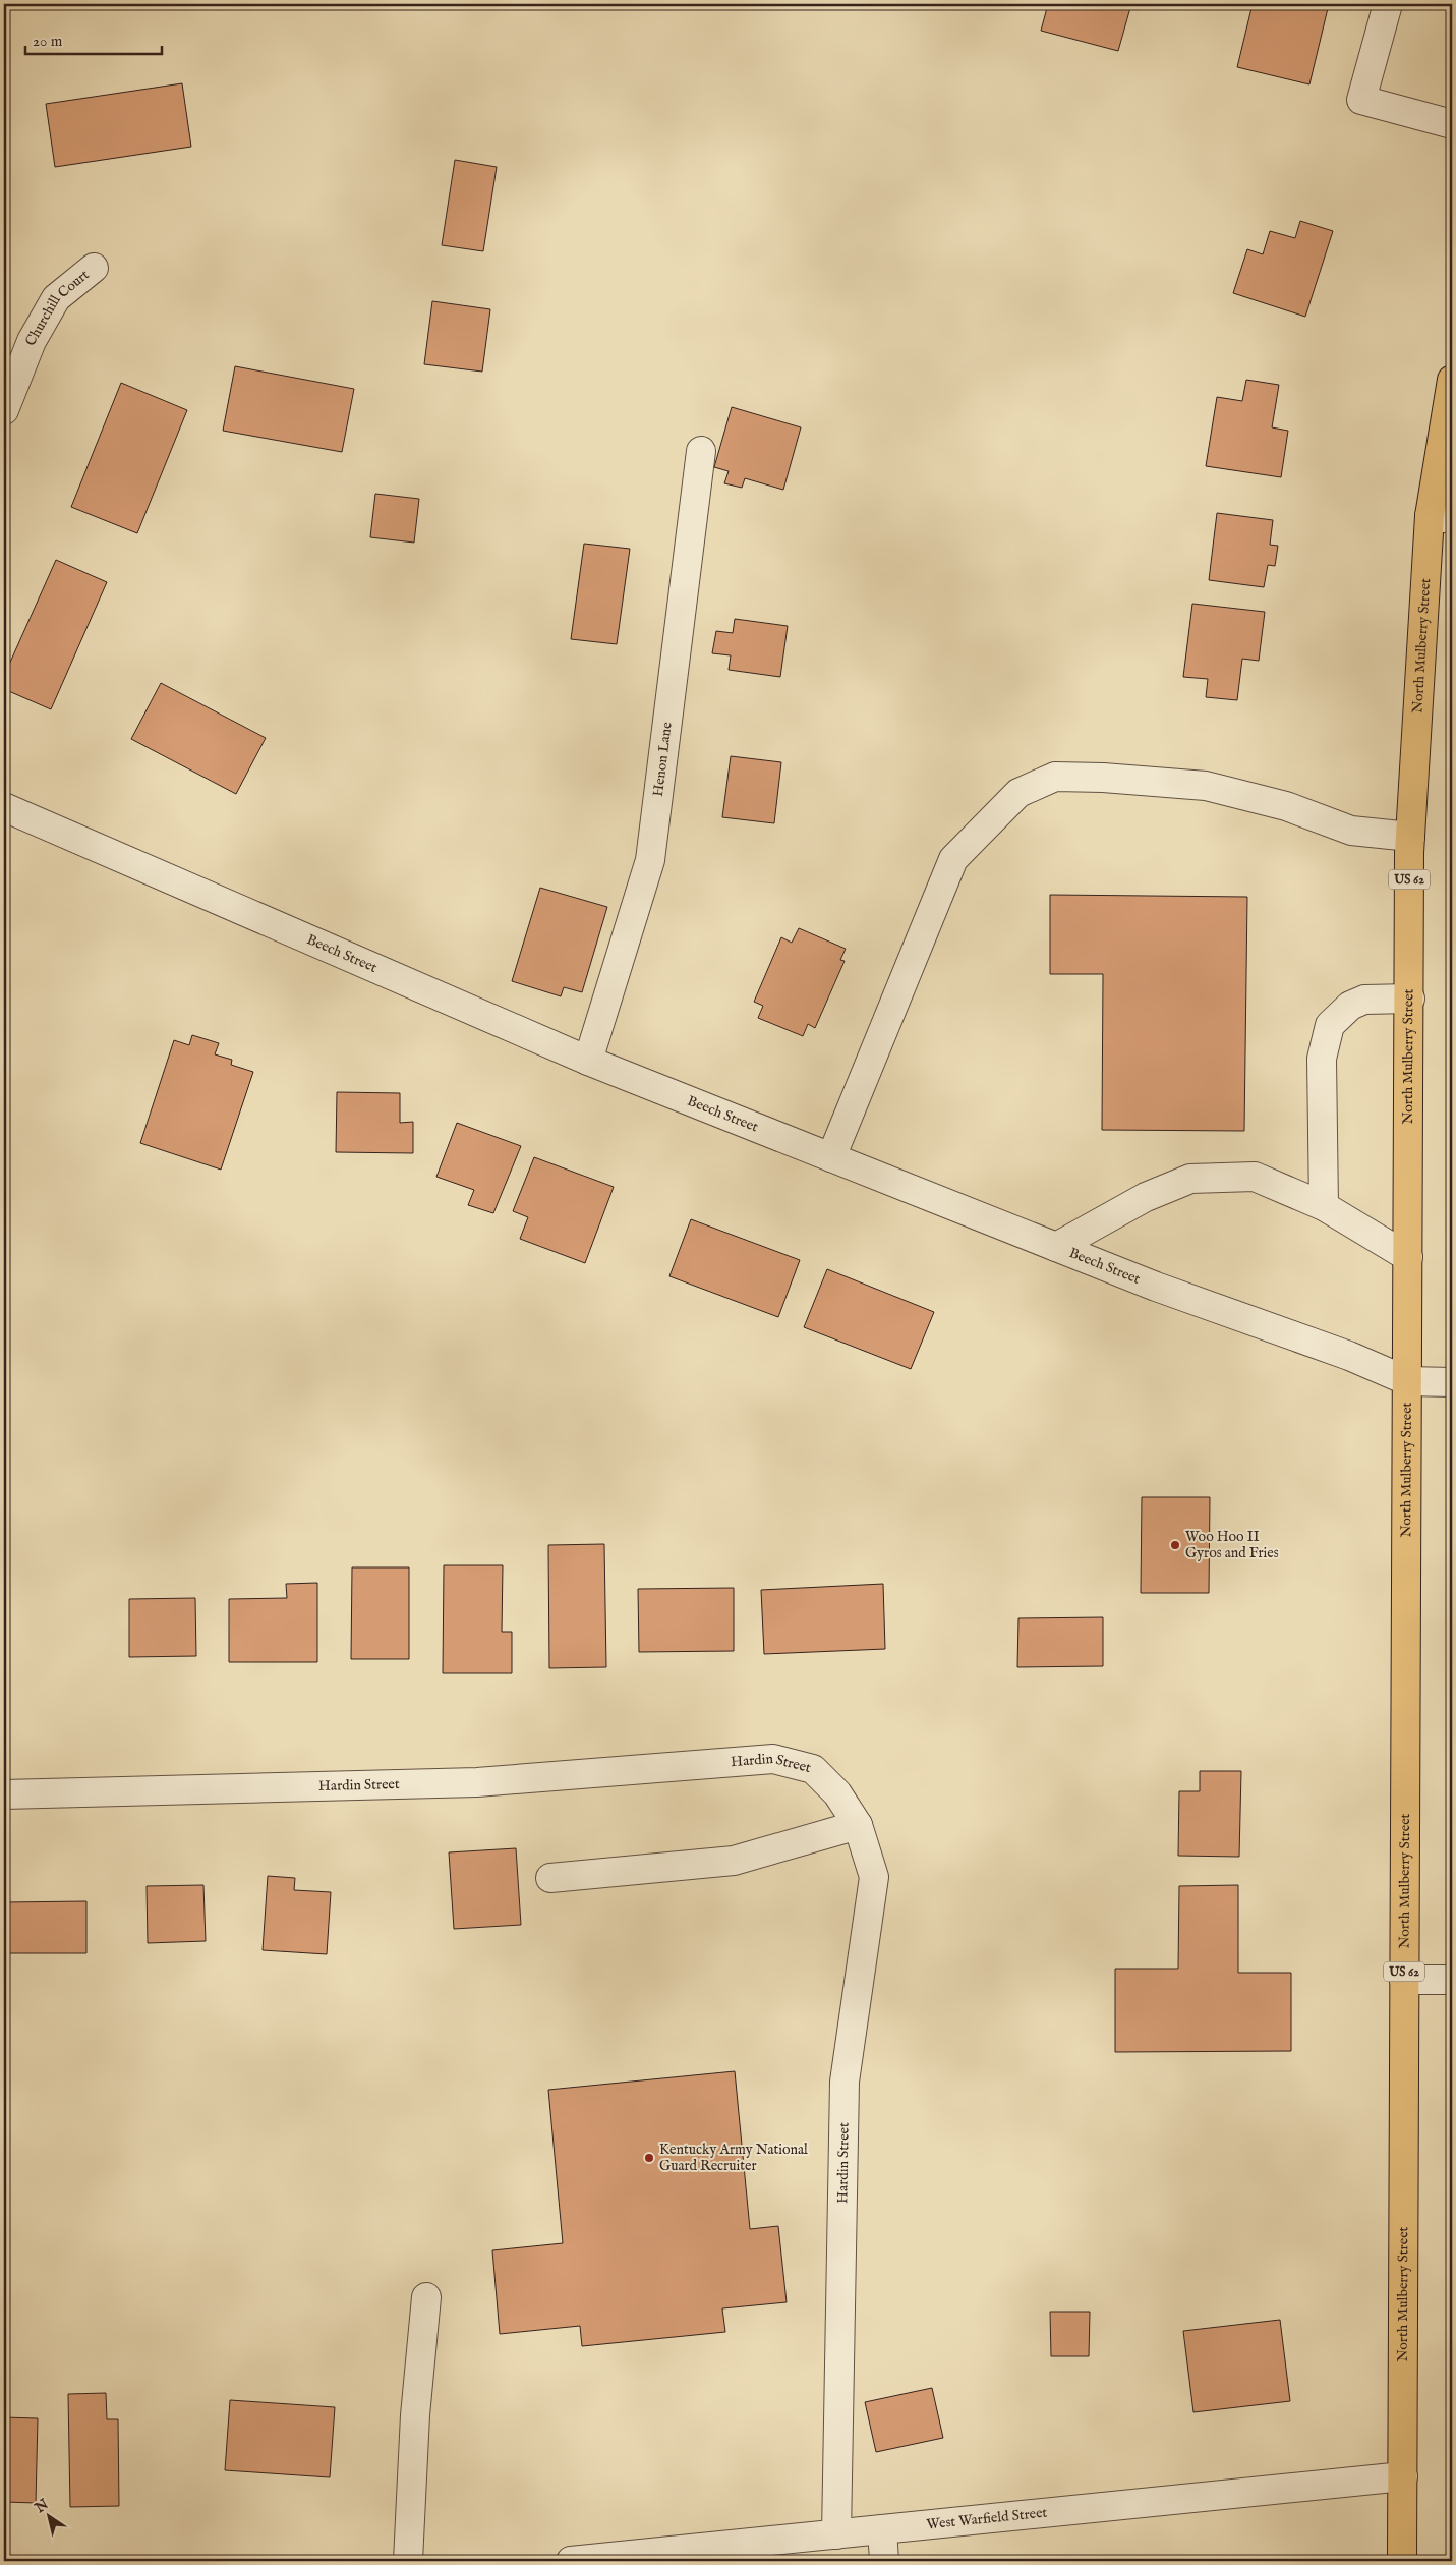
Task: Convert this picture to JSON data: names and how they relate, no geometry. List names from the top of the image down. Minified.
{"streets":{"main road":["North Mulberry Street","US 62"],"street":["Churchill Court","Henon Lane","Beech Street","Hardin Street","West Warfield Street"]},"crossings":[["North Mulberry Street","Beech Street"],["North Mulberry Street","West Warfield Street"],["Henon Lane","Beech Street"],["Hardin Street","West Warfield Street"]],"places":["Woo Hoo II Gyros and Fries","Kentucky Army National Guard Recruiter"],"scale_bar":"20 m","north":"top left"}
